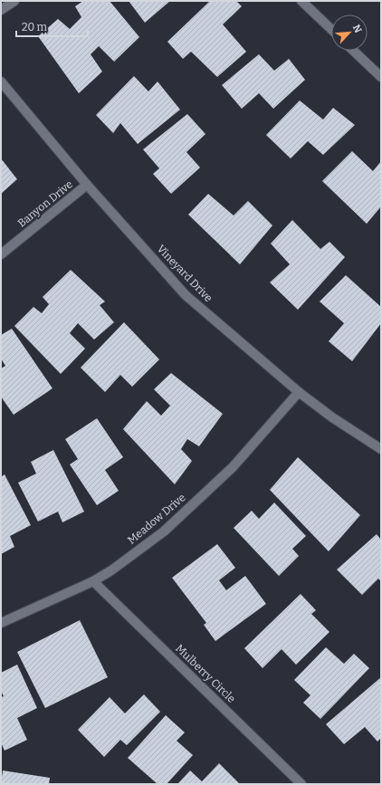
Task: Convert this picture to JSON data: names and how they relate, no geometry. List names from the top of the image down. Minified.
{"streets":{"street":["Banyon Drive","Vineyard Drive","Meadow Drive","Mulberry Circle"]},"crossings":[["Banyon Drive","Vineyard Drive"],["Vineyard Drive","Meadow Drive"],["Meadow Drive","Mulberry Circle"]],"scale_bar":"20 m","north":"top right"}
